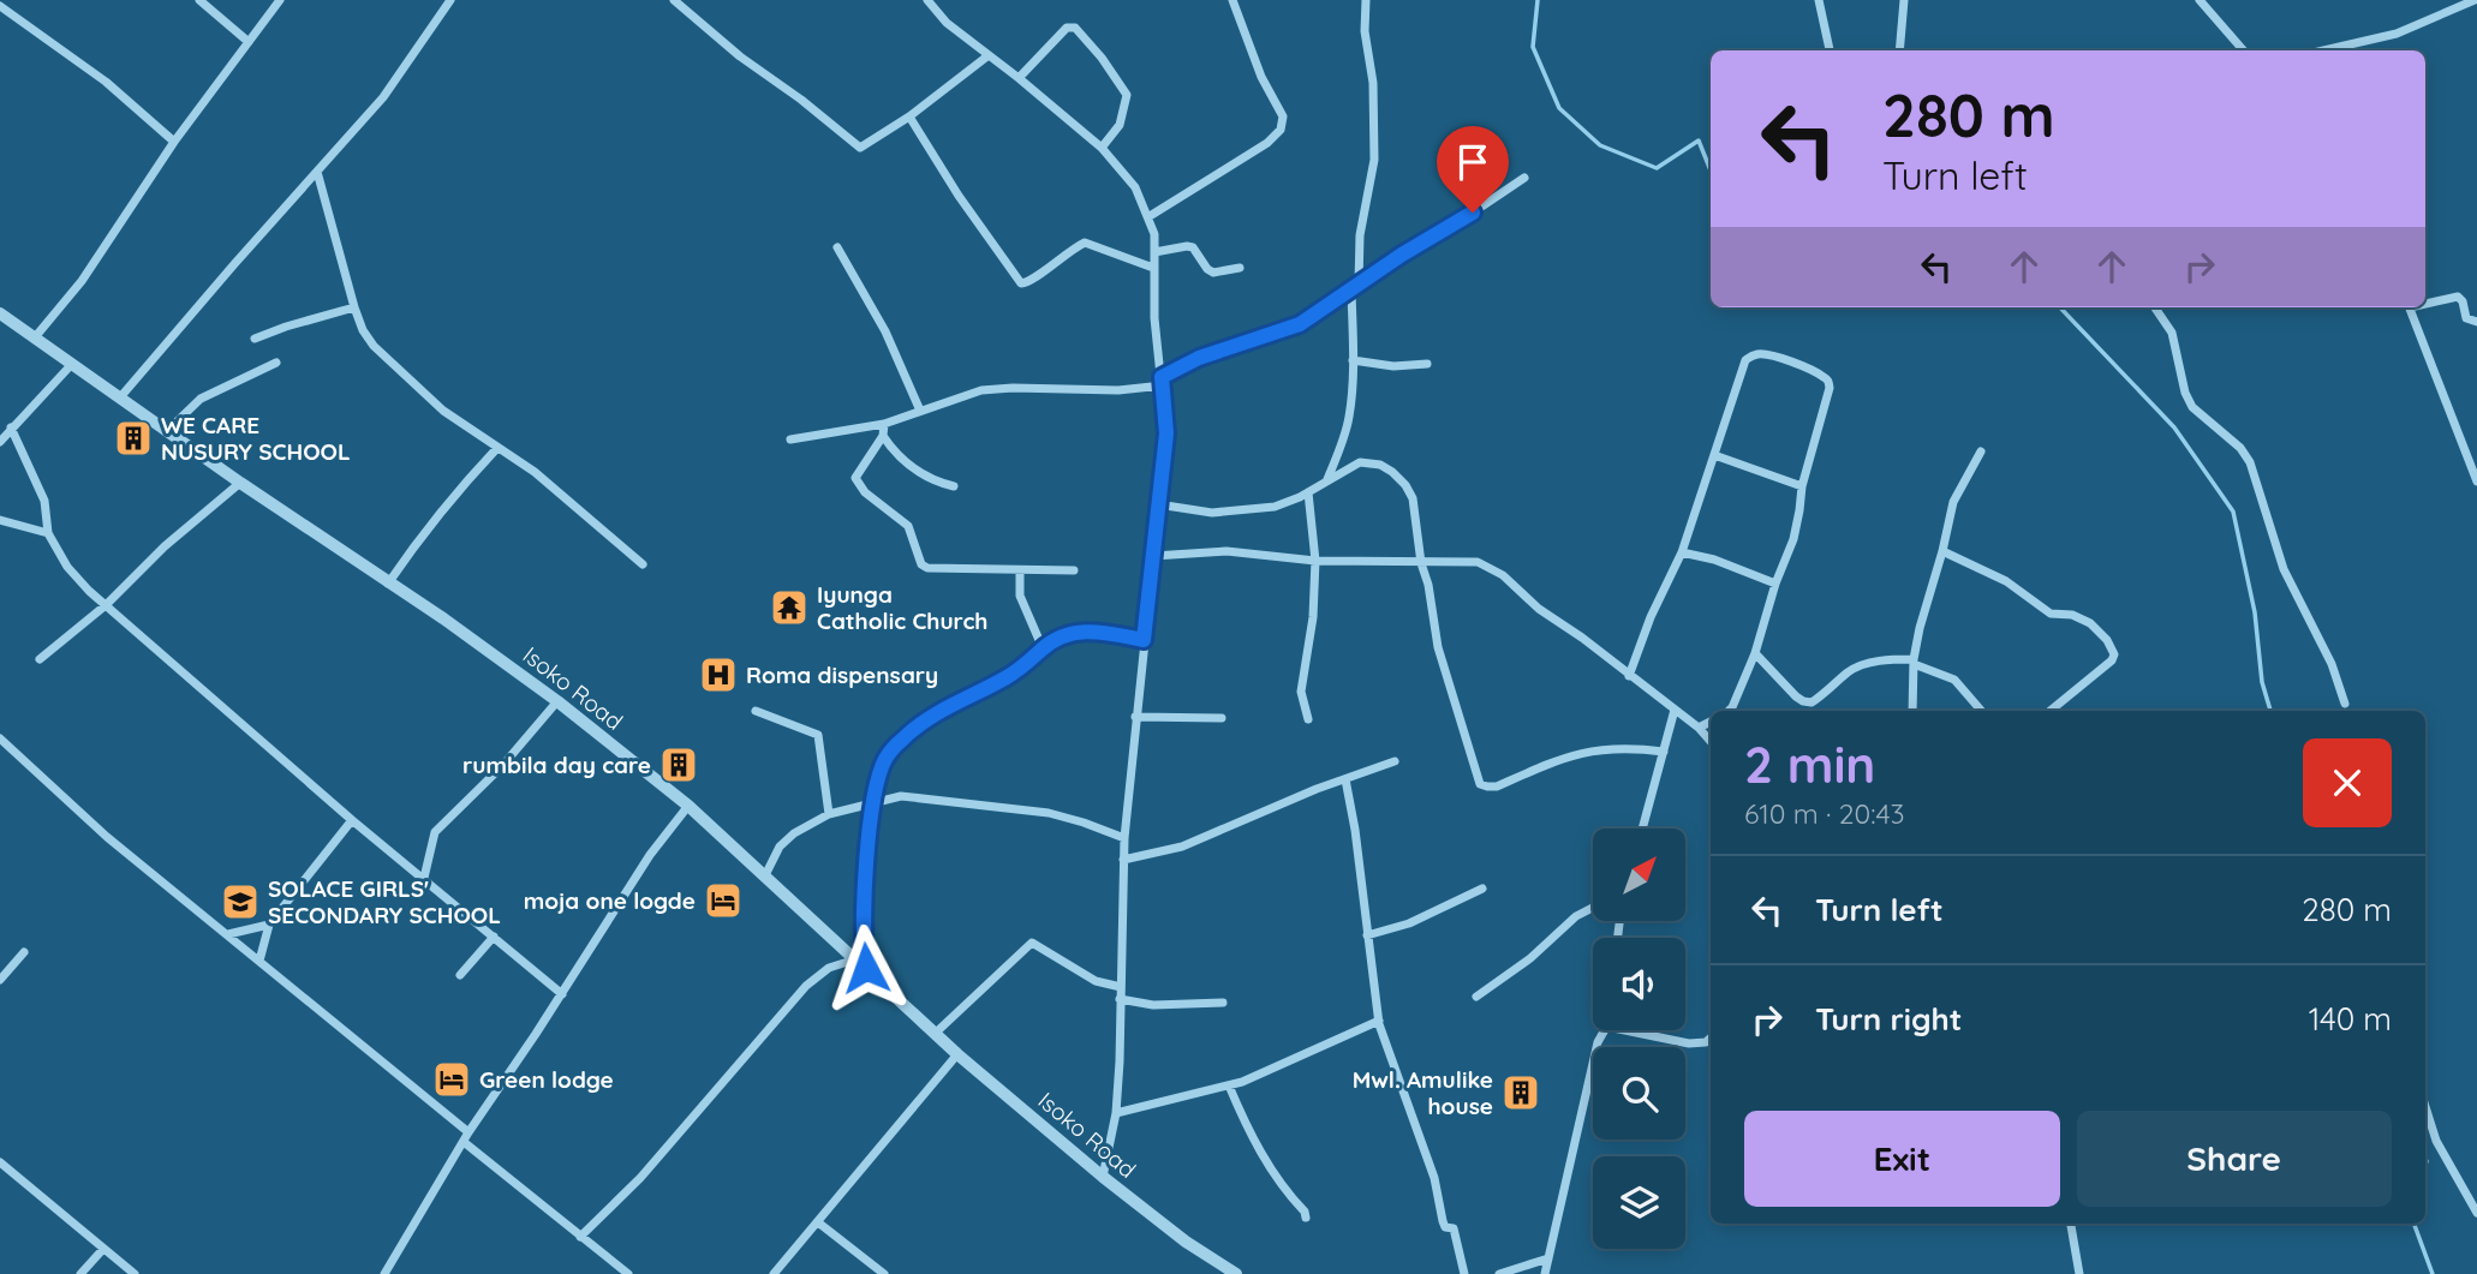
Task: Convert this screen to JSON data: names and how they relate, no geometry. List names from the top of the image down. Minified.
{"streets":{"street":["Isoko Road"]},"places":{"building":["WE CARE NUSURY SCHOOL","rumbila day care","Mwl. Amulike house"],"temple":["Iyunga Catholic Church"],"hospital":["Roma dispensary"],"hotel":["moja one logde","Green lodge"],"school or university":["SOLACE GIRLS' SECONDARY SCHOOL"]},"north":"top right","page":{"turn":["280 m","Turn left"],"heading":["2 min","610 m · 20:43"],"list":[{"name":"Turn left","value":"280 m"},{"name":"Turn right","value":"140 m"}],"buttons":["Exit","Share"]}}
